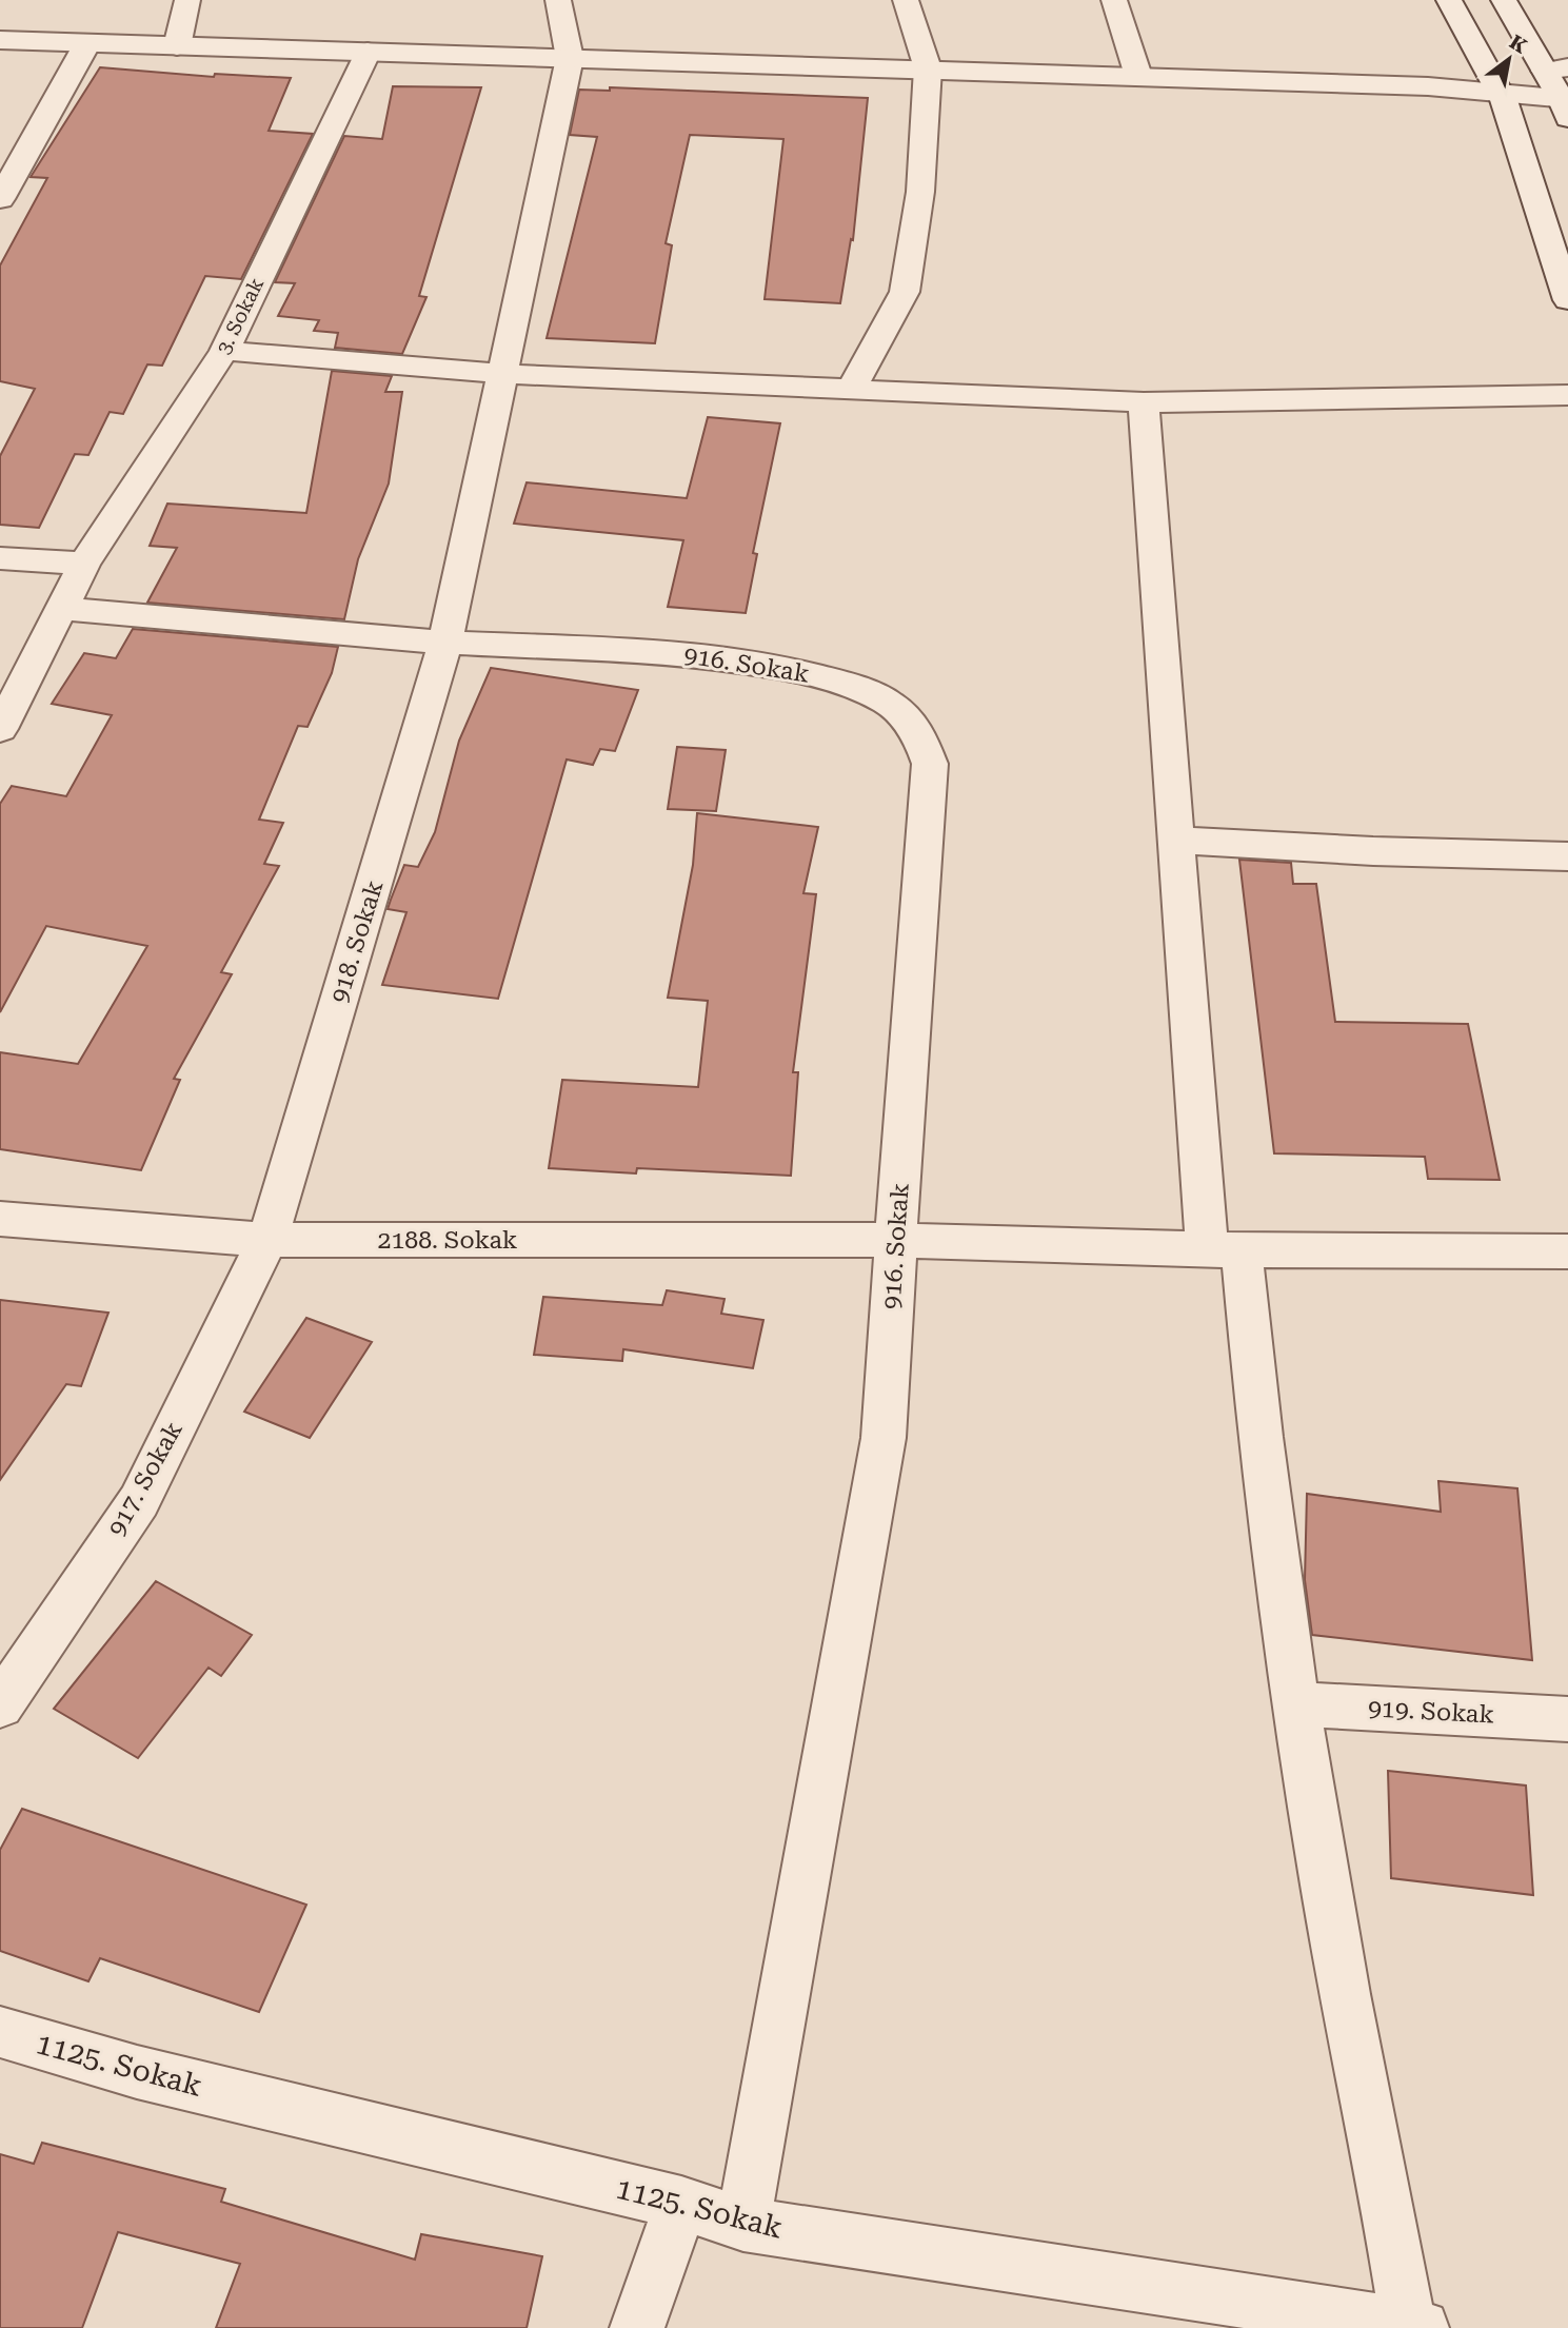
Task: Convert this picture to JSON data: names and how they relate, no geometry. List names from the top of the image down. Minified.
{"streets":{"street":["3. Sokak","916. Sokak","918. Sokak","2188. Sokak","917. Sokak","919. Sokak","1125. Sokak"]},"crossings":[["916. Sokak","918. Sokak"],["916. Sokak","2188. Sokak"],["916. Sokak","1125. Sokak"],["918. Sokak","2188. Sokak"],["918. Sokak","917. Sokak"],["2188. Sokak","917. Sokak"]],"north":"top right"}
